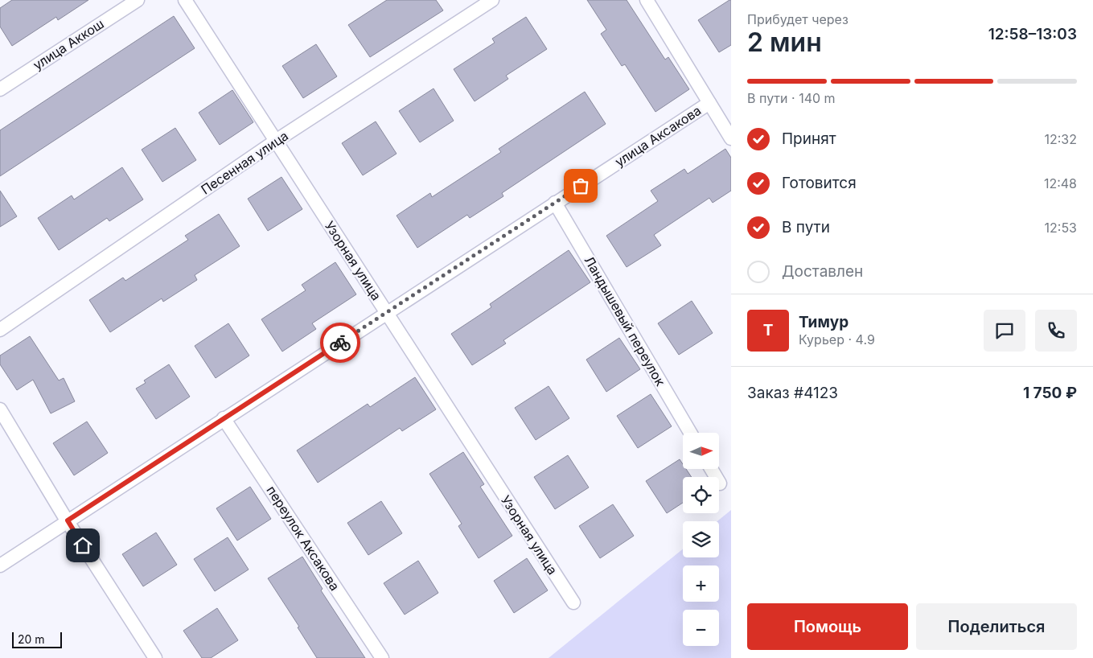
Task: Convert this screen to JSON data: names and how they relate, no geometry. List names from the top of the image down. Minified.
{"streets":{"street":["улица Аккош","улица Аксакова","Песенная улица","Узорная улица","Ландышевый переулок","переулок Аксакова"]},"crossings":[["улица Аксакова","Узорная улица"],["улица Аксакова","Ландышевый переулок"],["улица Аксакова","переулок Аксакова"],["Песенная улица","Узорная улица"]],"scale_bar":"20 m","north":"right","page":{"heading":["2 мин","Прибудет через","12:58–13:03"],"panel":["Тимур","Курьер · 4.9","Заказ #4123","1 750 ₽"],"bar":"В пути · 140 m","list":[["Принят","12:32"],["Готовится","12:48"],["В пути","12:53"],"Доставлен"],"round":"Т","map_buttons":["+","−"],"buttons":["Помощь","Поделиться"],"scale":"20 m"}}
